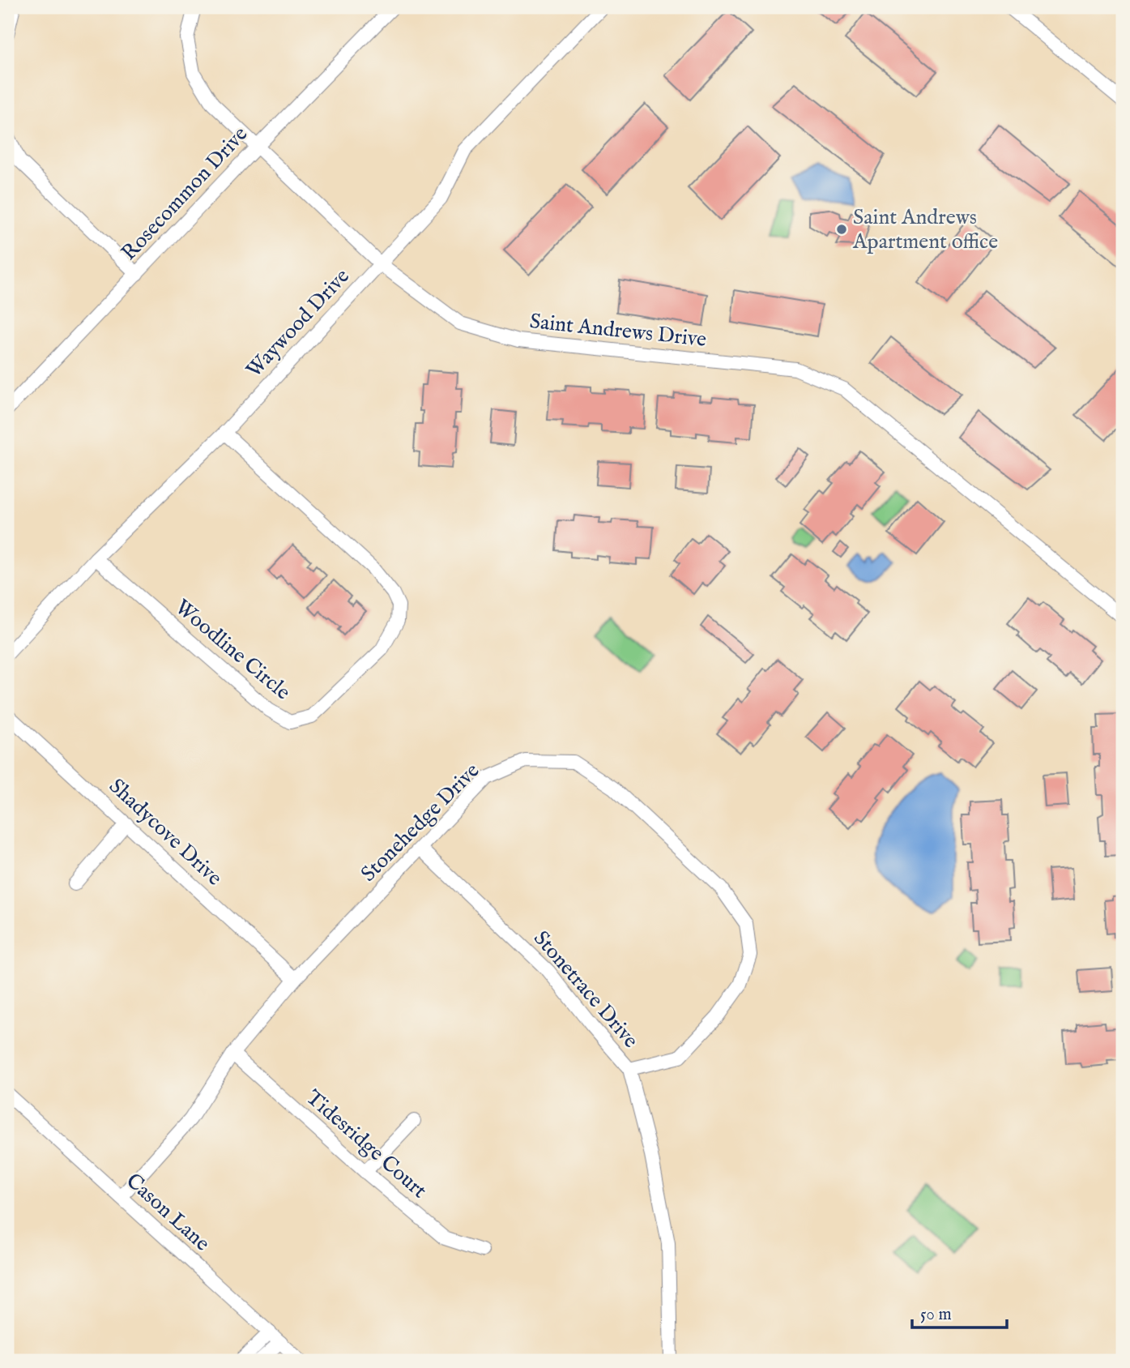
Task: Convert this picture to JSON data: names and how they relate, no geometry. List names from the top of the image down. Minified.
{"streets":{"street":["Rosecommon Drive","Waywood Drive","Saint Andrews Drive","Woodline Circle","Stonehedge Drive","Shadycove Drive","Stonetrace Drive","Tidesridge Court","Cason Lane"]},"crossings":[["Rosecommon Drive","Saint Andrews Drive"],["Waywood Drive","Saint Andrews Drive"],["Waywood Drive","Woodline Circle"],["Stonehedge Drive","Shadycove Drive"],["Stonehedge Drive","Stonetrace Drive"],["Stonehedge Drive","Tidesridge Court"],["Stonehedge Drive","Cason Lane"]],"places":["Saint Andrews Apartment office"],"scale_bar":"50 m"}
